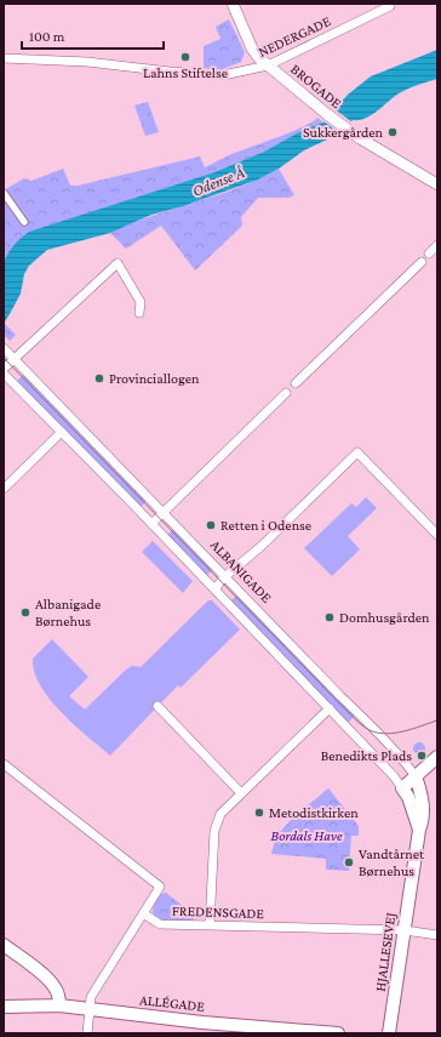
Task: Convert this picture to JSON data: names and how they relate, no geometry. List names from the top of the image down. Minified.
{"streets":{"main road":["ALBANIGADE","HJALLESEVEJ","ALLÉGADE"],"street":["NEDERGADE","BROGADE","FREDENSGADE"]},"crossings":[["NEDERGADE","BROGADE"],["ALBANIGADE","HJALLESEVEJ"],["FREDENSGADE","HJALLESEVEJ"]],"water":["Odense Å"],"parks":["Bordals Have"],"places":["Lahns Stiftelse","Sukkergården","Provinciallogen","Retten i Odense","Albanigade Børnehus","Domhusgården","Benedikts Plads","Metodistkirken","Vandtårnet Børnehus"],"scale_bar":"100 m"}
